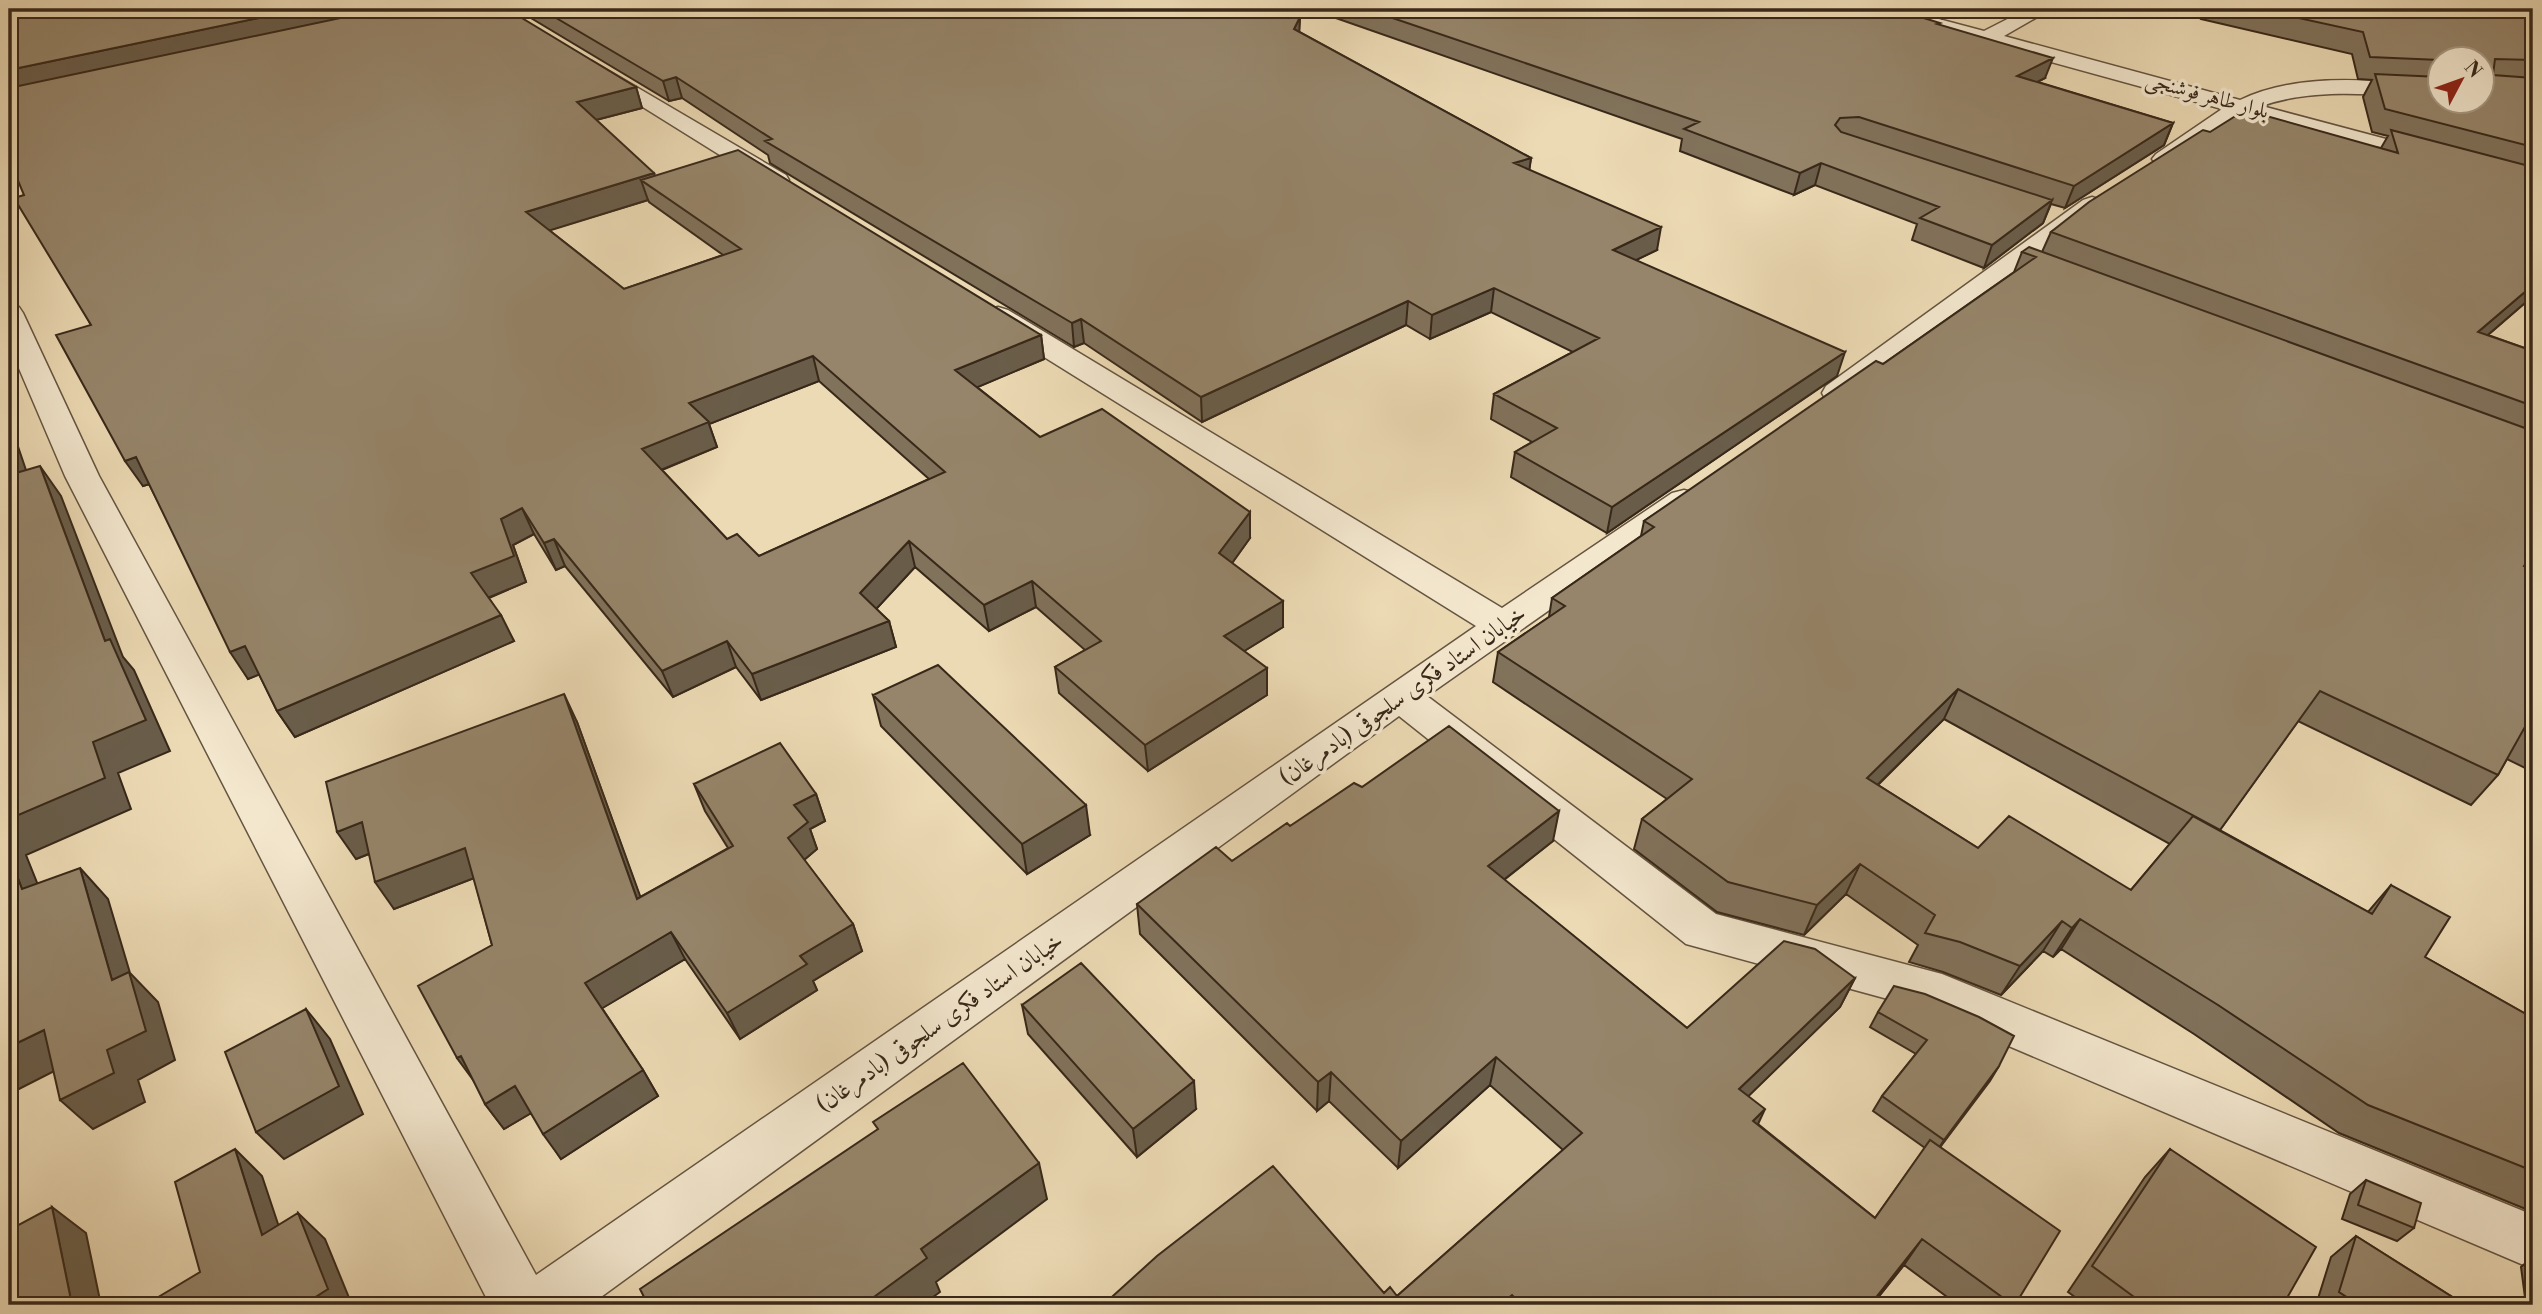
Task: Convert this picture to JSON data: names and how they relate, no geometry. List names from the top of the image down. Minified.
{"streets":{"street":["بلوار طاهر فوشنجی","خیابان استاد فکری سلجوقی (بادمرغان)"]},"north":"top right"}
